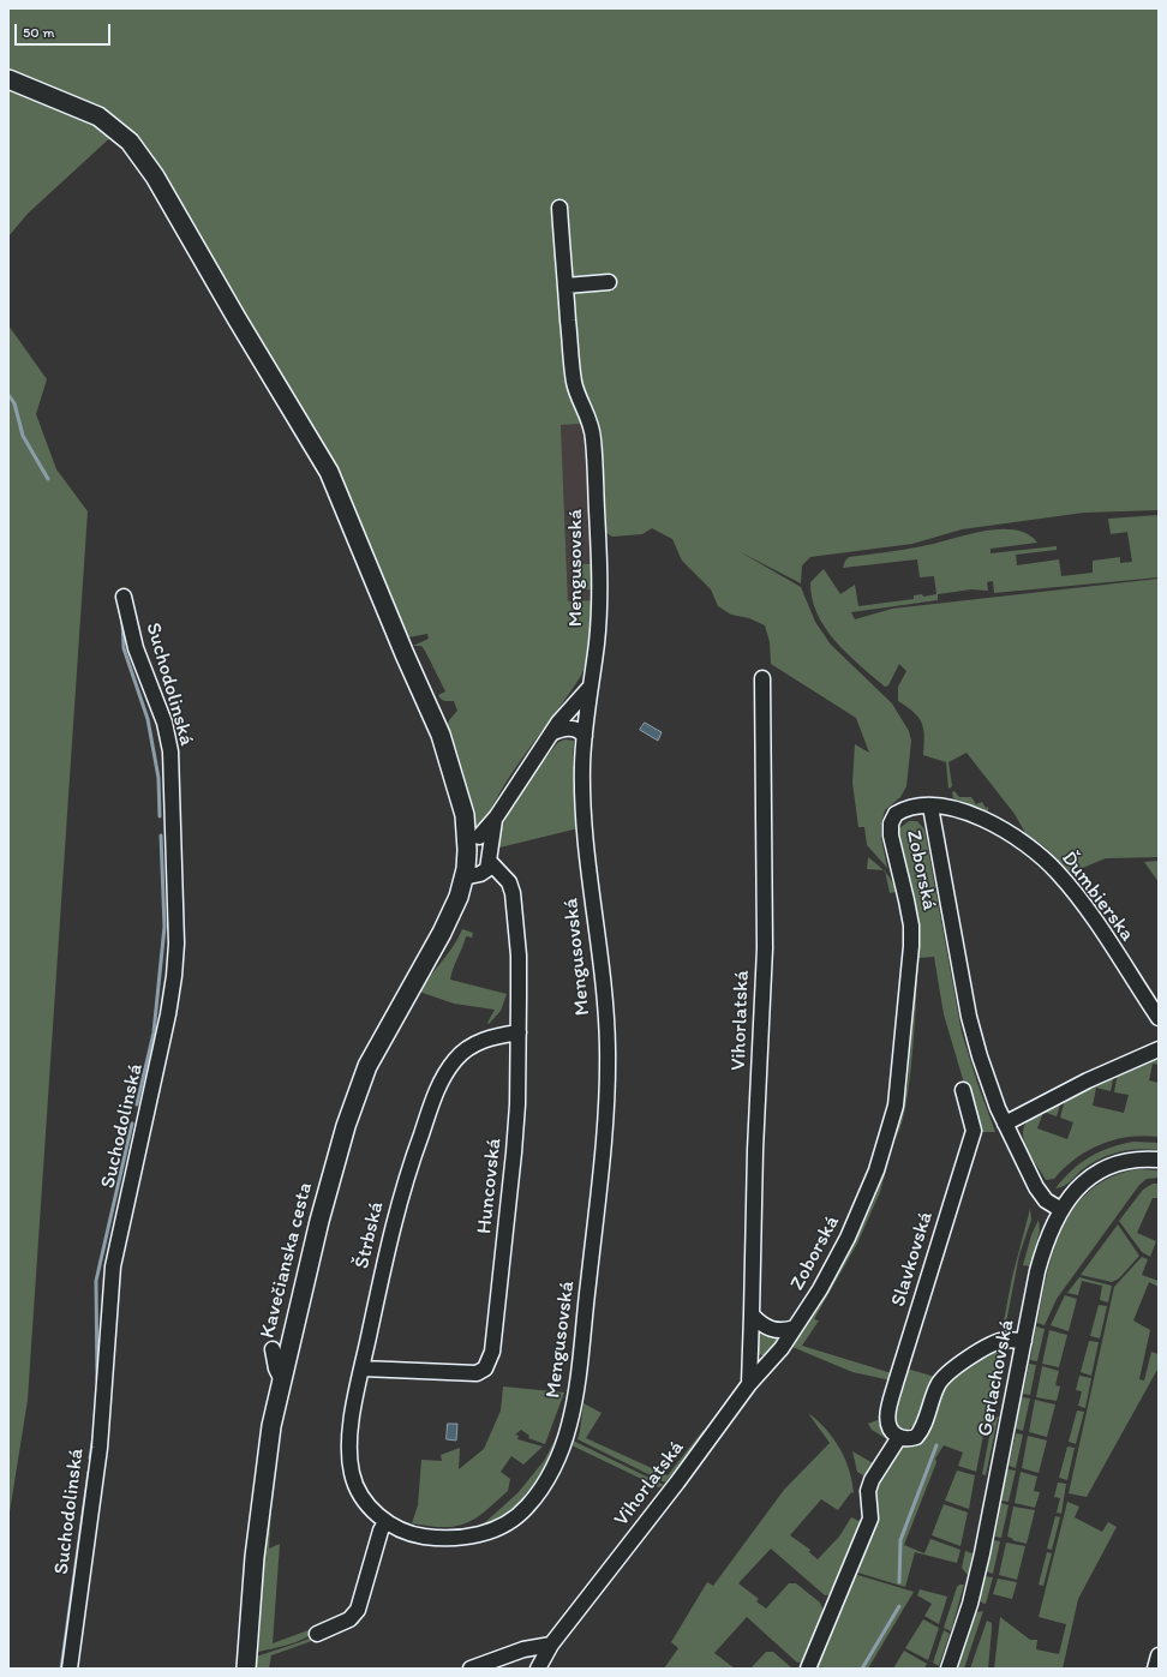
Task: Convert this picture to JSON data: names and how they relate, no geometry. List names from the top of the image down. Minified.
{"streets":{"street":["Mengusovská","Suchodolinská","Zoborská","Ďumbierska","Vihorlatská","Huncovská","Štrbská","Slavkovská","Kavečianska cesta","Gerlachovská"]},"crossings":[["Mengusovská","Štrbská"],["Zoborská","Ďumbierska"],["Zoborská","Vihorlatská"],["Zoborská","Gerlachovská"],["Huncovská","Štrbská"]],"scale_bar":"50 m"}
